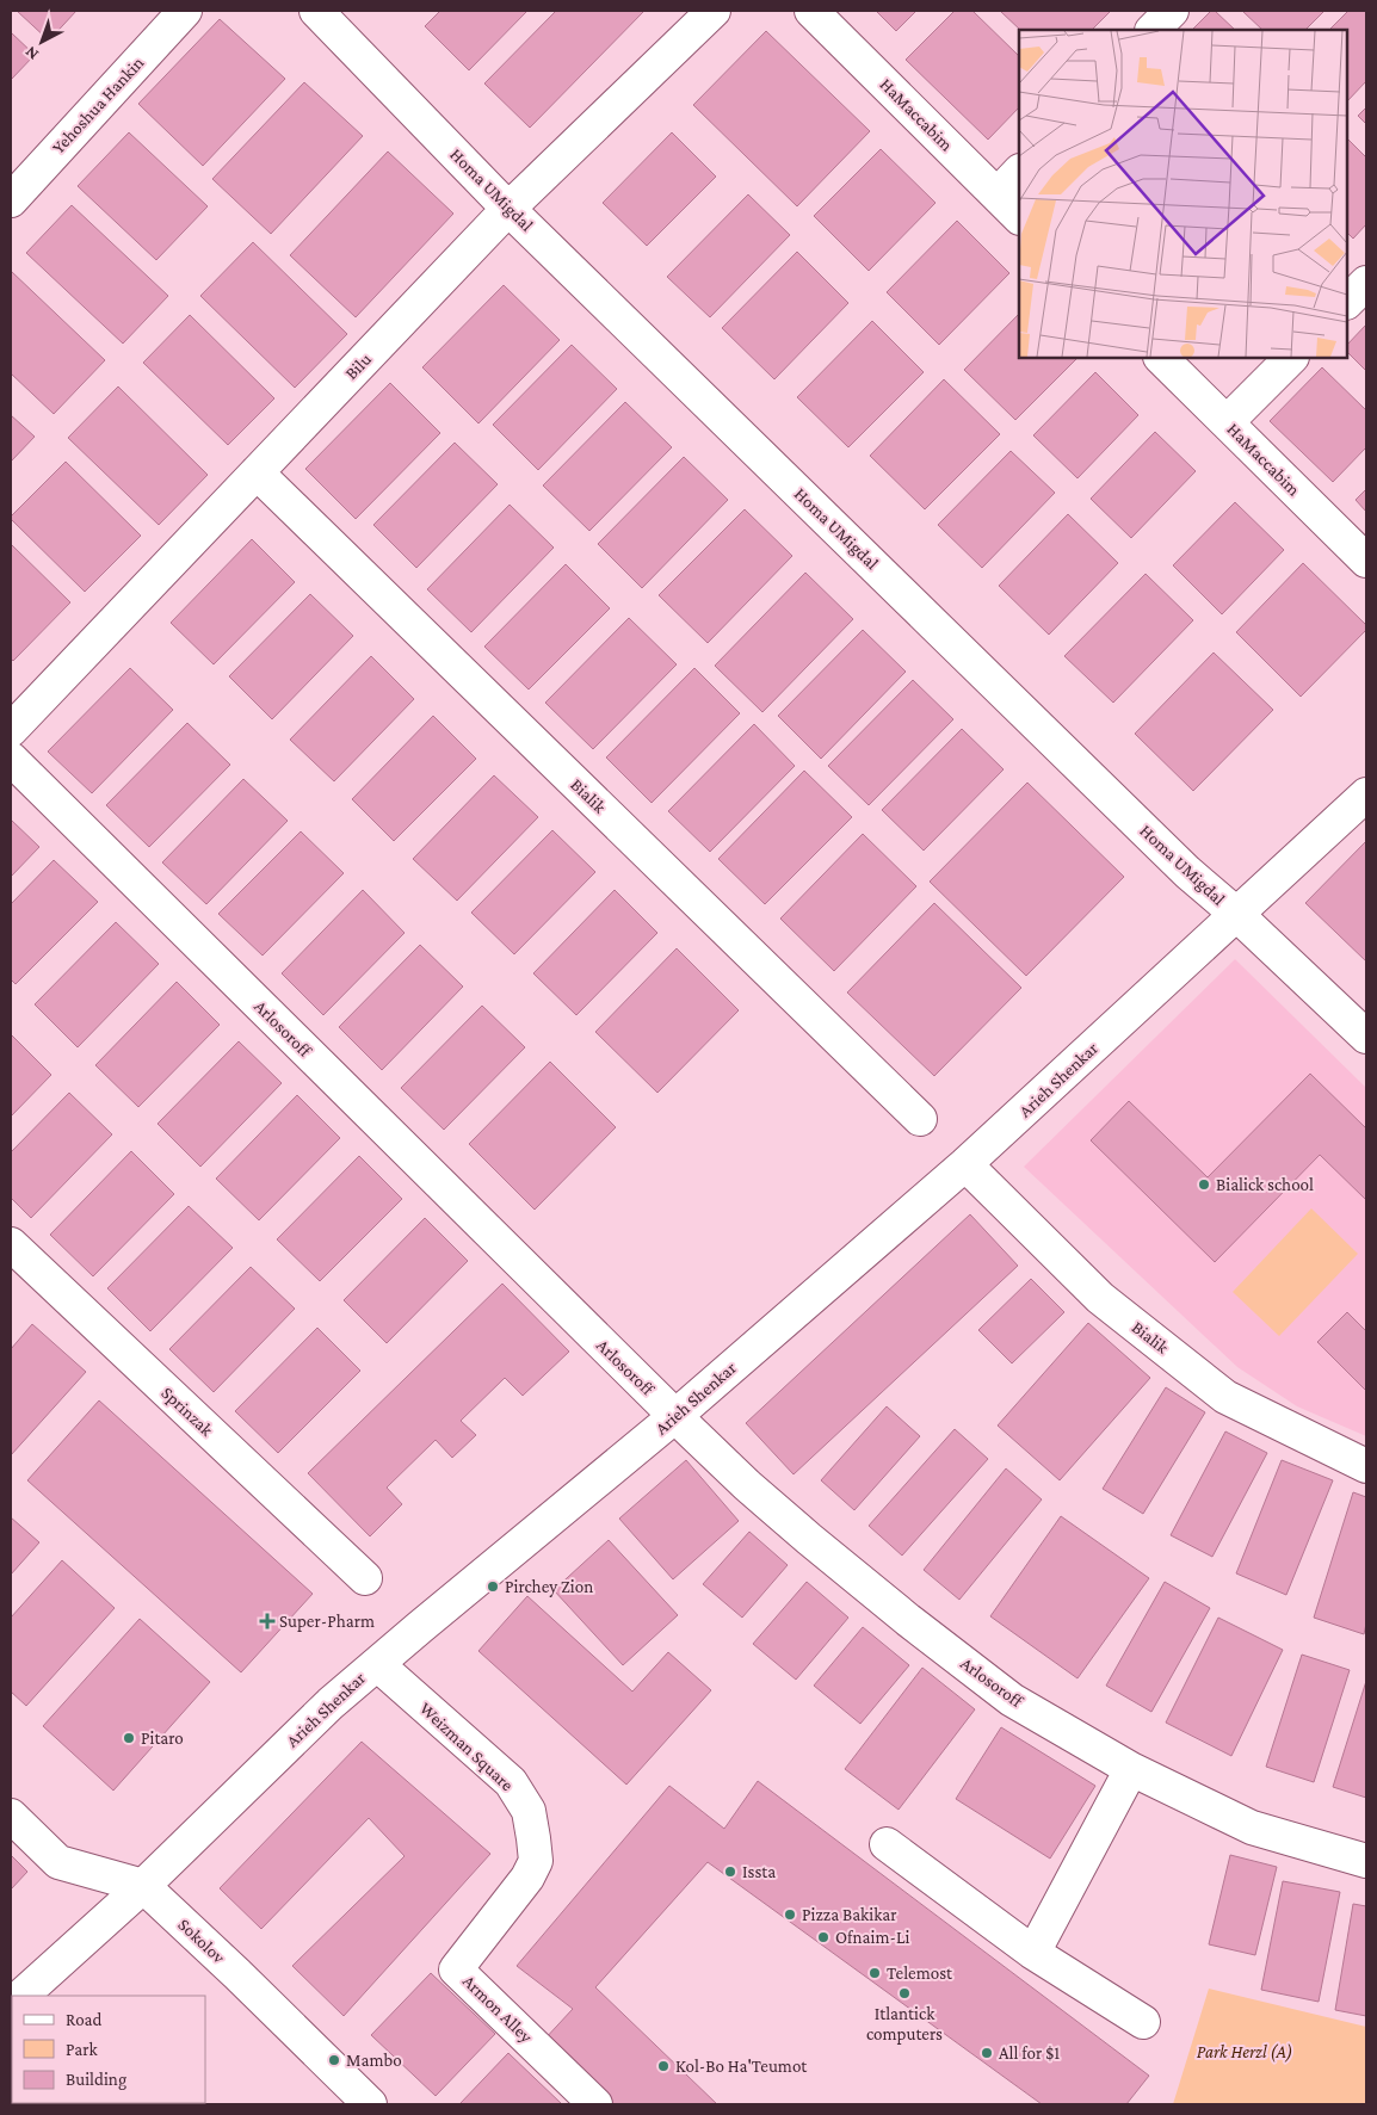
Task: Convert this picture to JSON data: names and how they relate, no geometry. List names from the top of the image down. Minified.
{"streets":{"street":["Yehoshua Hankin","HaMaccabim","Homa UMigdal","Bilu","Bialik","Arlosoroff","Arieh Shenkar","Sprinzak","Weizman Square","Sokolov","Armon Alley"]},"crossings":[["Homa UMigdal","Bilu"],["Homa UMigdal","Arieh Shenkar"],["Bilu","Bialik"],["Bialik","Arieh Shenkar"],["Arlosoroff","Arieh Shenkar"],["Arieh Shenkar","Weizman Square"],["Arieh Shenkar","Sokolov"],["Weizman Square","Armon Alley"]],"parks":["Park Herzl (A)"],"places":{"other":["Bialick school","Pirchey Zion","Pitaro","Issta","Pizza Bakikar","Ofnaim-Li","Telemost","Itlantick computers","All for $1","Mambo","Kol-Bo Ha'Teumot"],"health":["Super-Pharm"]},"legend":["Road","Park","Building"],"north":"bottom left"}
